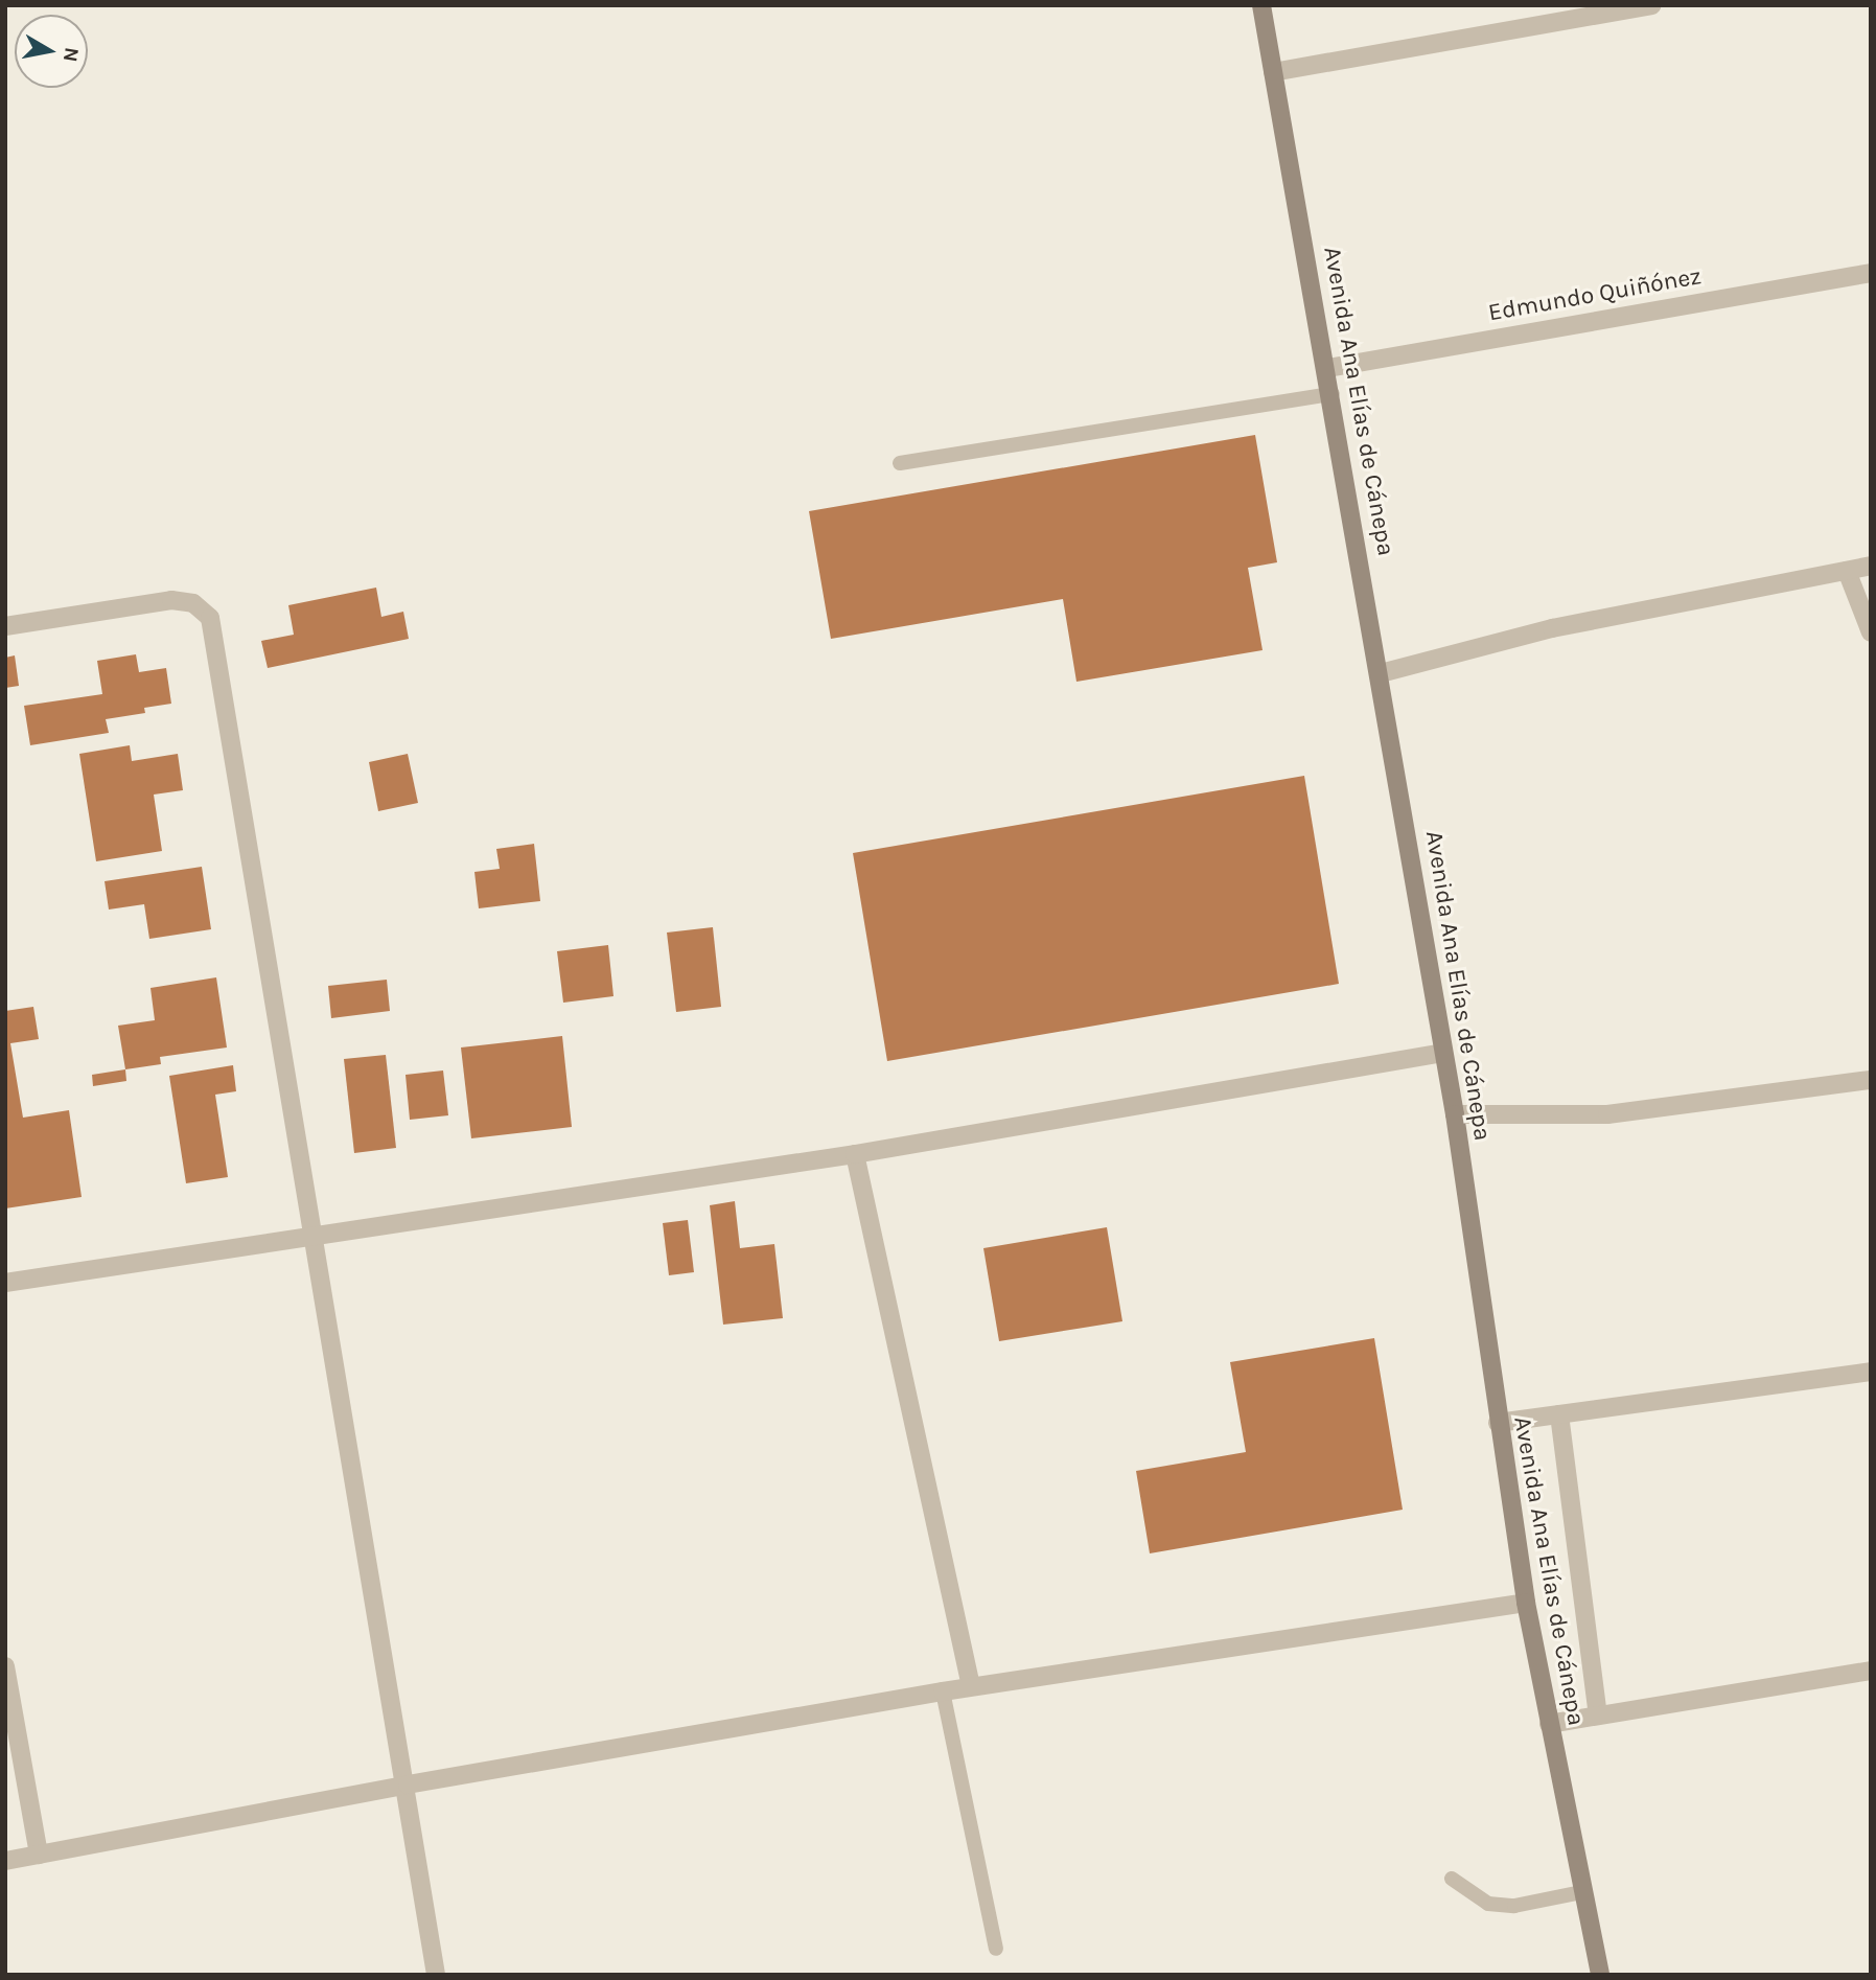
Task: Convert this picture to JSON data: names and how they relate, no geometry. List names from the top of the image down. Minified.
{"streets":{"main road":["Avenida Ana Elías de Cánepa"],"street":["Edmundo Quiñónez"]},"crossings":[["Edmundo Quiñónez","Avenida Ana Elías de Cánepa"]],"north":"right"}
